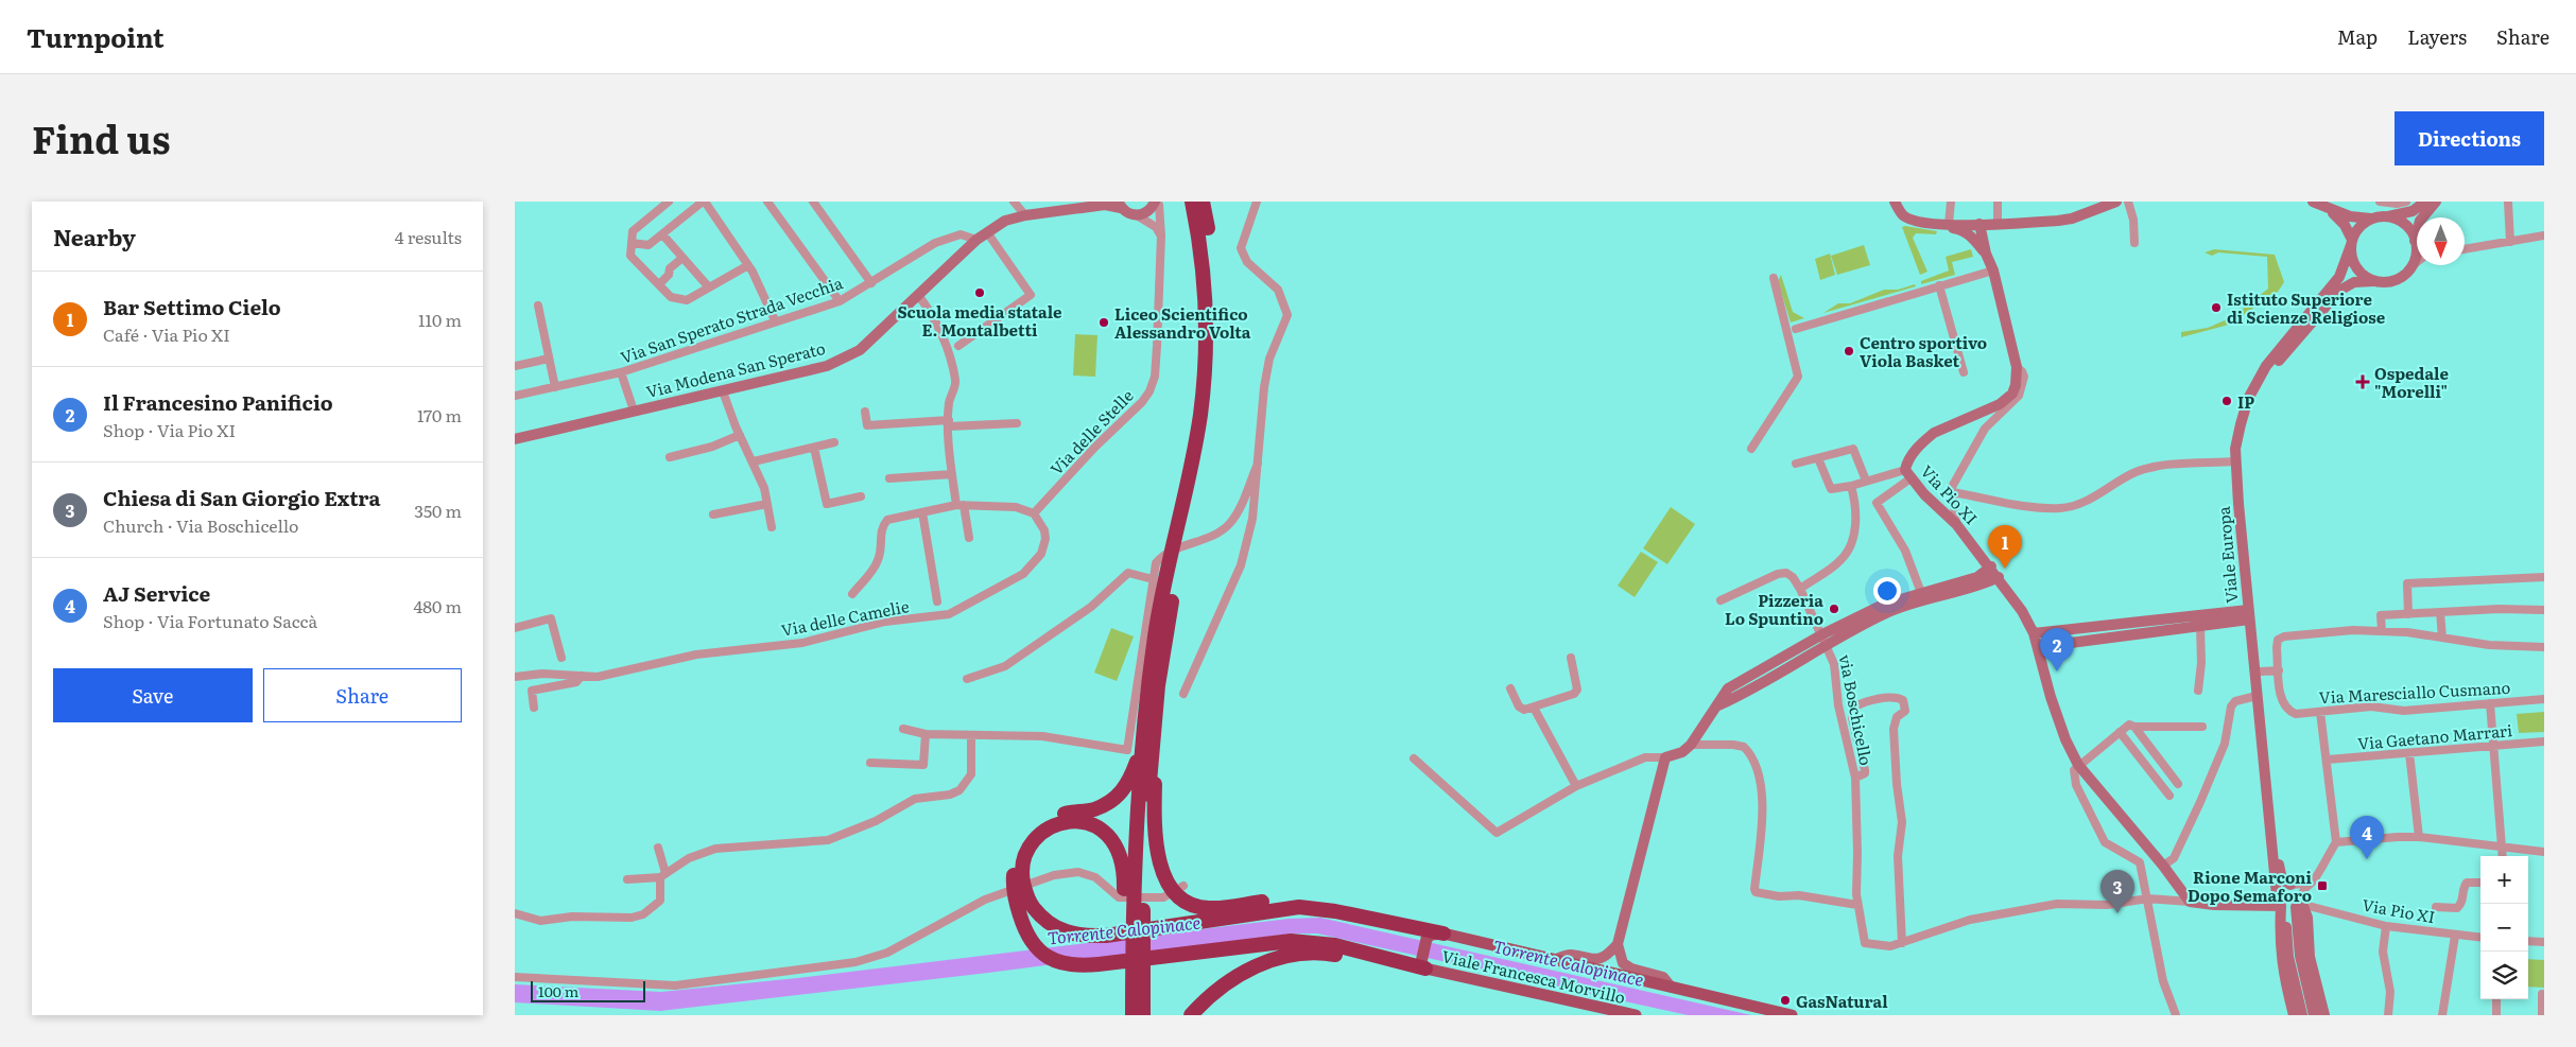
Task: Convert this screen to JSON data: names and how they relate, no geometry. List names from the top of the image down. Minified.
{"streets":{"main road":["Viale Francesca Morvillo"],"street":["Via San Sperato Strada Vecchia","Via Modena San Sperato","Via delle Stelle","Via Pio XI","Viale Europa","Via delle Camelie","Via Maresciallo Cusmano","via Boschicello","Via Gaetano Marrari"]},"crossings":[["Via San Sperato Strada Vecchia","Via Modena San Sperato"],["Via delle Stelle","Via delle Camelie"],["Via Pio XI","Viale Europa"]],"water":["Torrente Calopinace"],"places":{"other":["Scuola media statale E. Montalbetti","Istituto Superiore di Scienze Religiose","Liceo Scientifico Alessandro Volta","Centro sportivo Viola Basket","IP","Pizzeria Lo Spuntino","GasNatural"],"health":["Ospedale \"Morelli\""],"transit":["Rione Marconi Dopo Semaforo"]},"scale_bar":"100 m","north":"bottom","page":{"header":"Turnpoint","nav":["Map","Layers","Share"],"title":"Find us","buttons":["Directions",["Save","Share"]],"heading":["Nearby","4 results"],"list":[{"mark":"1","name":"Bar Settimo Cielo","note":"Café · Via Pio XI","value":"110 m"},{"mark":"2","name":"Il Francesino Panificio","note":"Shop · Via Pio XI","value":"170 m"},{"mark":"3","name":"Chiesa di San Giorgio Extra","note":"Church · Via Boschicello","value":"350 m"},{"mark":"4","name":"AJ Service","note":"Shop · Via Fortunato Saccà","value":"480 m"}],"pins":["1","2","4","3"],"map_buttons":["+","−"],"scale":"100 m"}}
